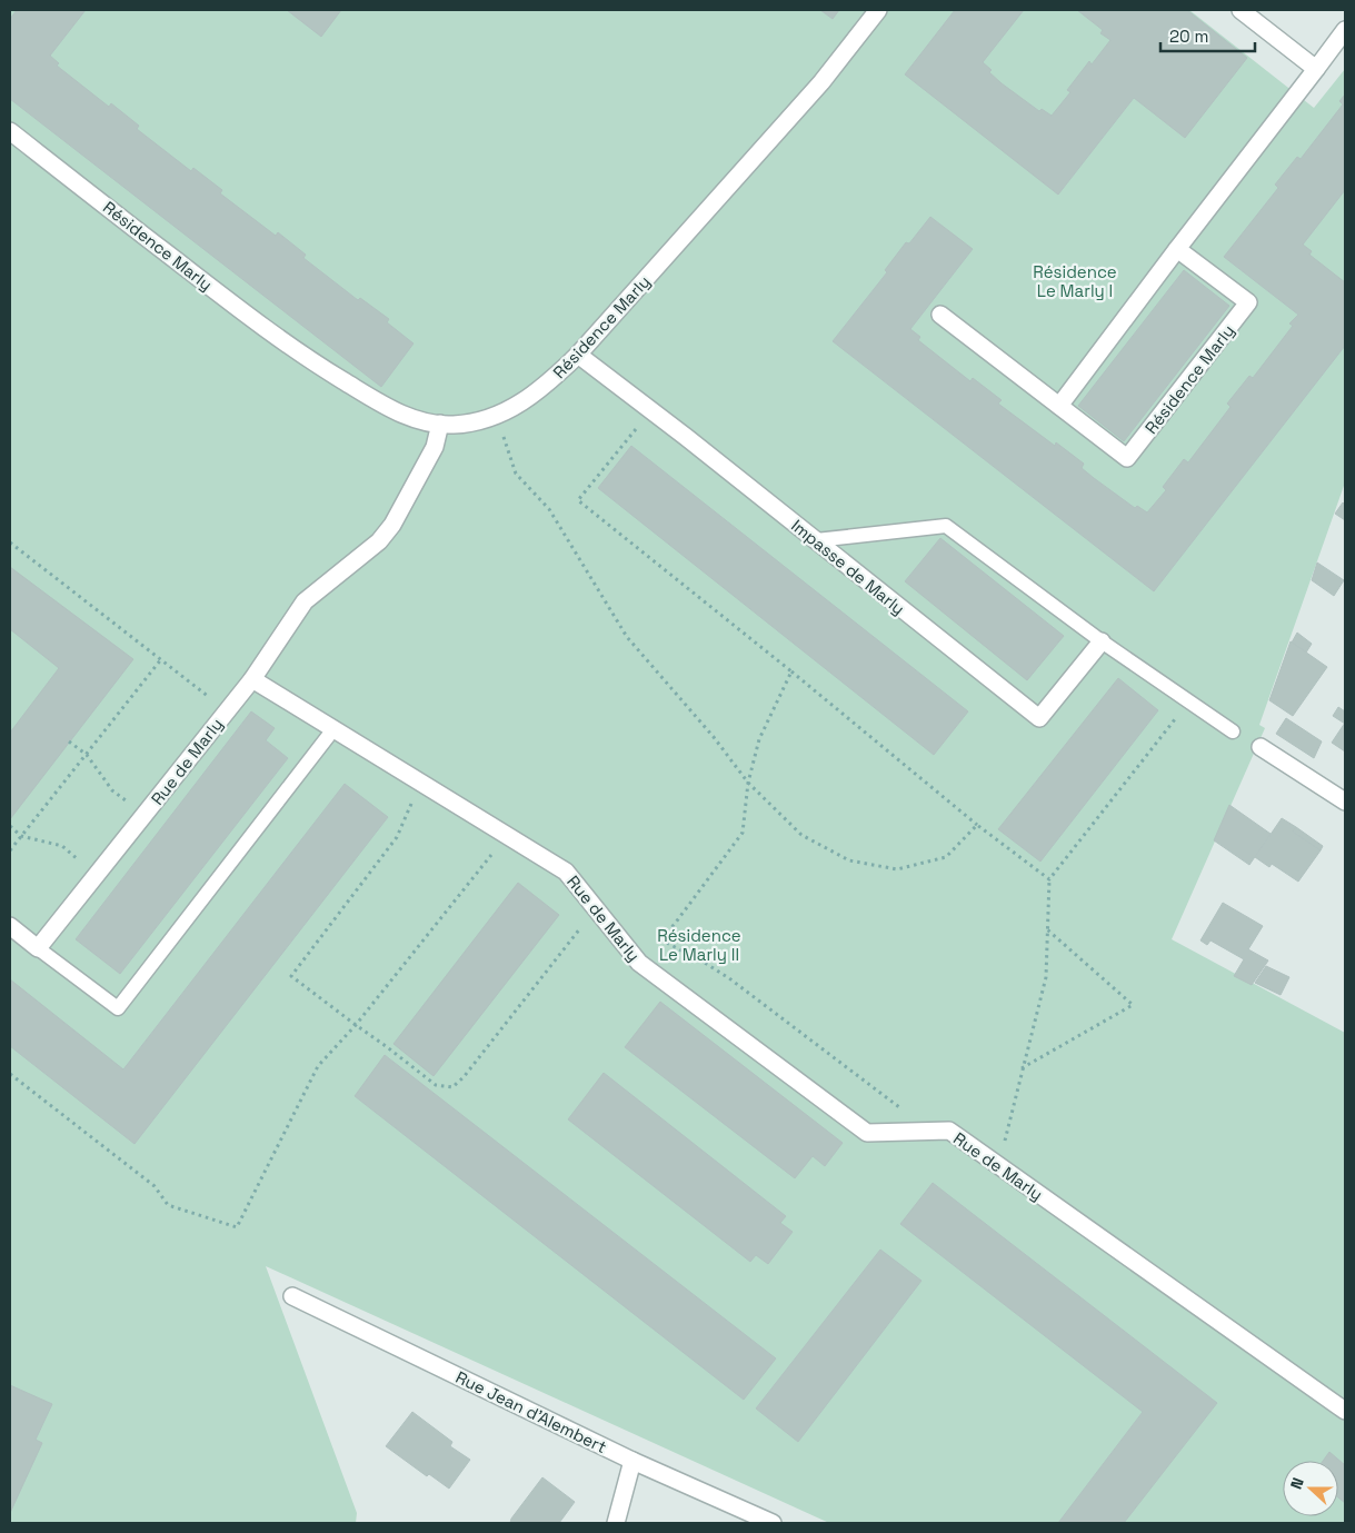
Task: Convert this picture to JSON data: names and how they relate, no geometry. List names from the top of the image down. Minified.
{"streets":{"street":["Résidence Marly","Impasse de Marly","Rue de Marly","Rue Jean d'Alembert"]},"crossings":[["Résidence Marly","Impasse de Marly"]],"parks":["Résidence Le Marly I","Résidence Le Marly II"],"scale_bar":"20 m","north":"left"}
